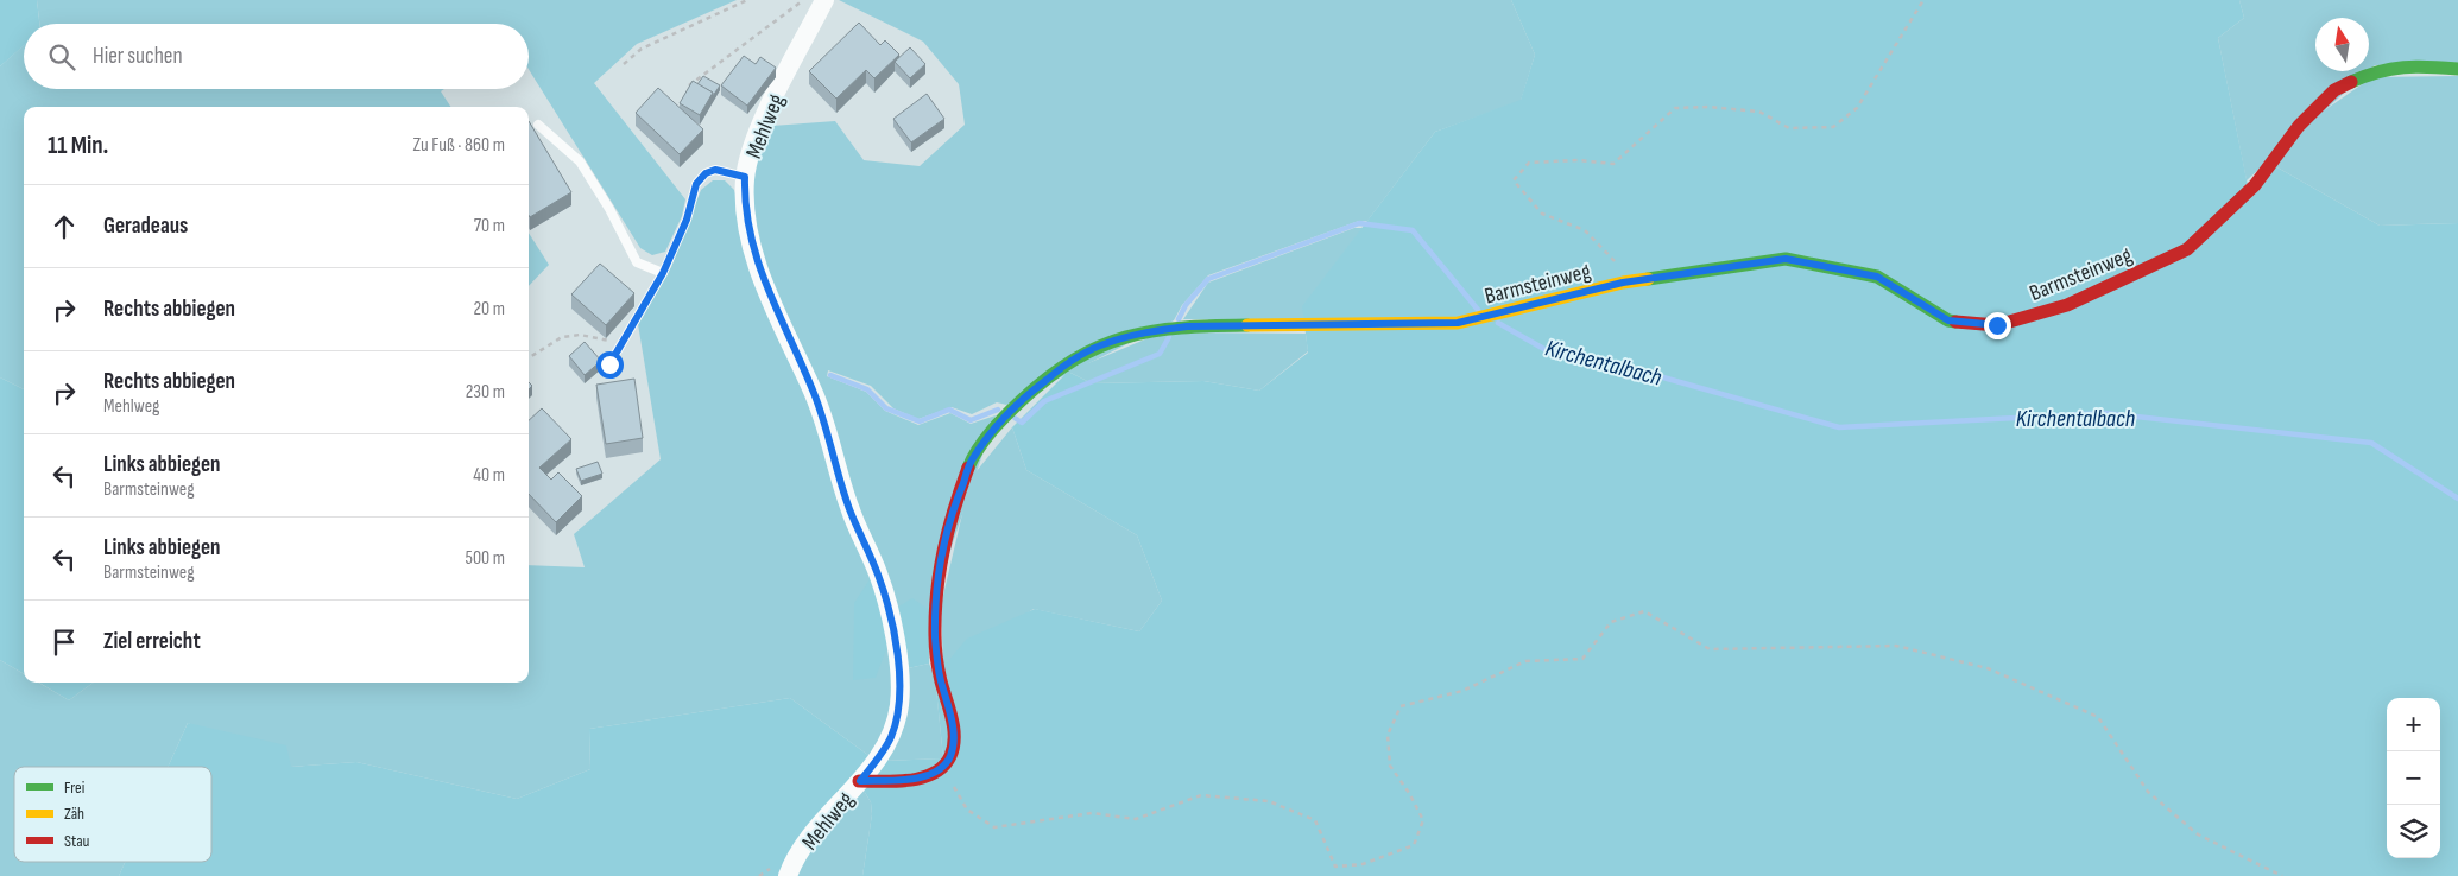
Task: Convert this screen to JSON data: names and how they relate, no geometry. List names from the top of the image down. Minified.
{"streets":{"street":["Mehlweg","Barmsteinweg"]},"water":["Kirchentalbach"],"legend":["Frei","Zäh","Stau"],"north":"top","page":{"search":"Hier suchen","heading":["11 Min.","Zu Fuß · 860 m"],"list":[["Geradeaus","70 m"],["Rechts abbiegen","20 m"],["Rechts abbiegen","Mehlweg","230 m"],["Links abbiegen","Barmsteinweg","40 m"],["Links abbiegen","Barmsteinweg","500 m"],"Ziel erreicht"],"map_buttons":["+","−"]}}
